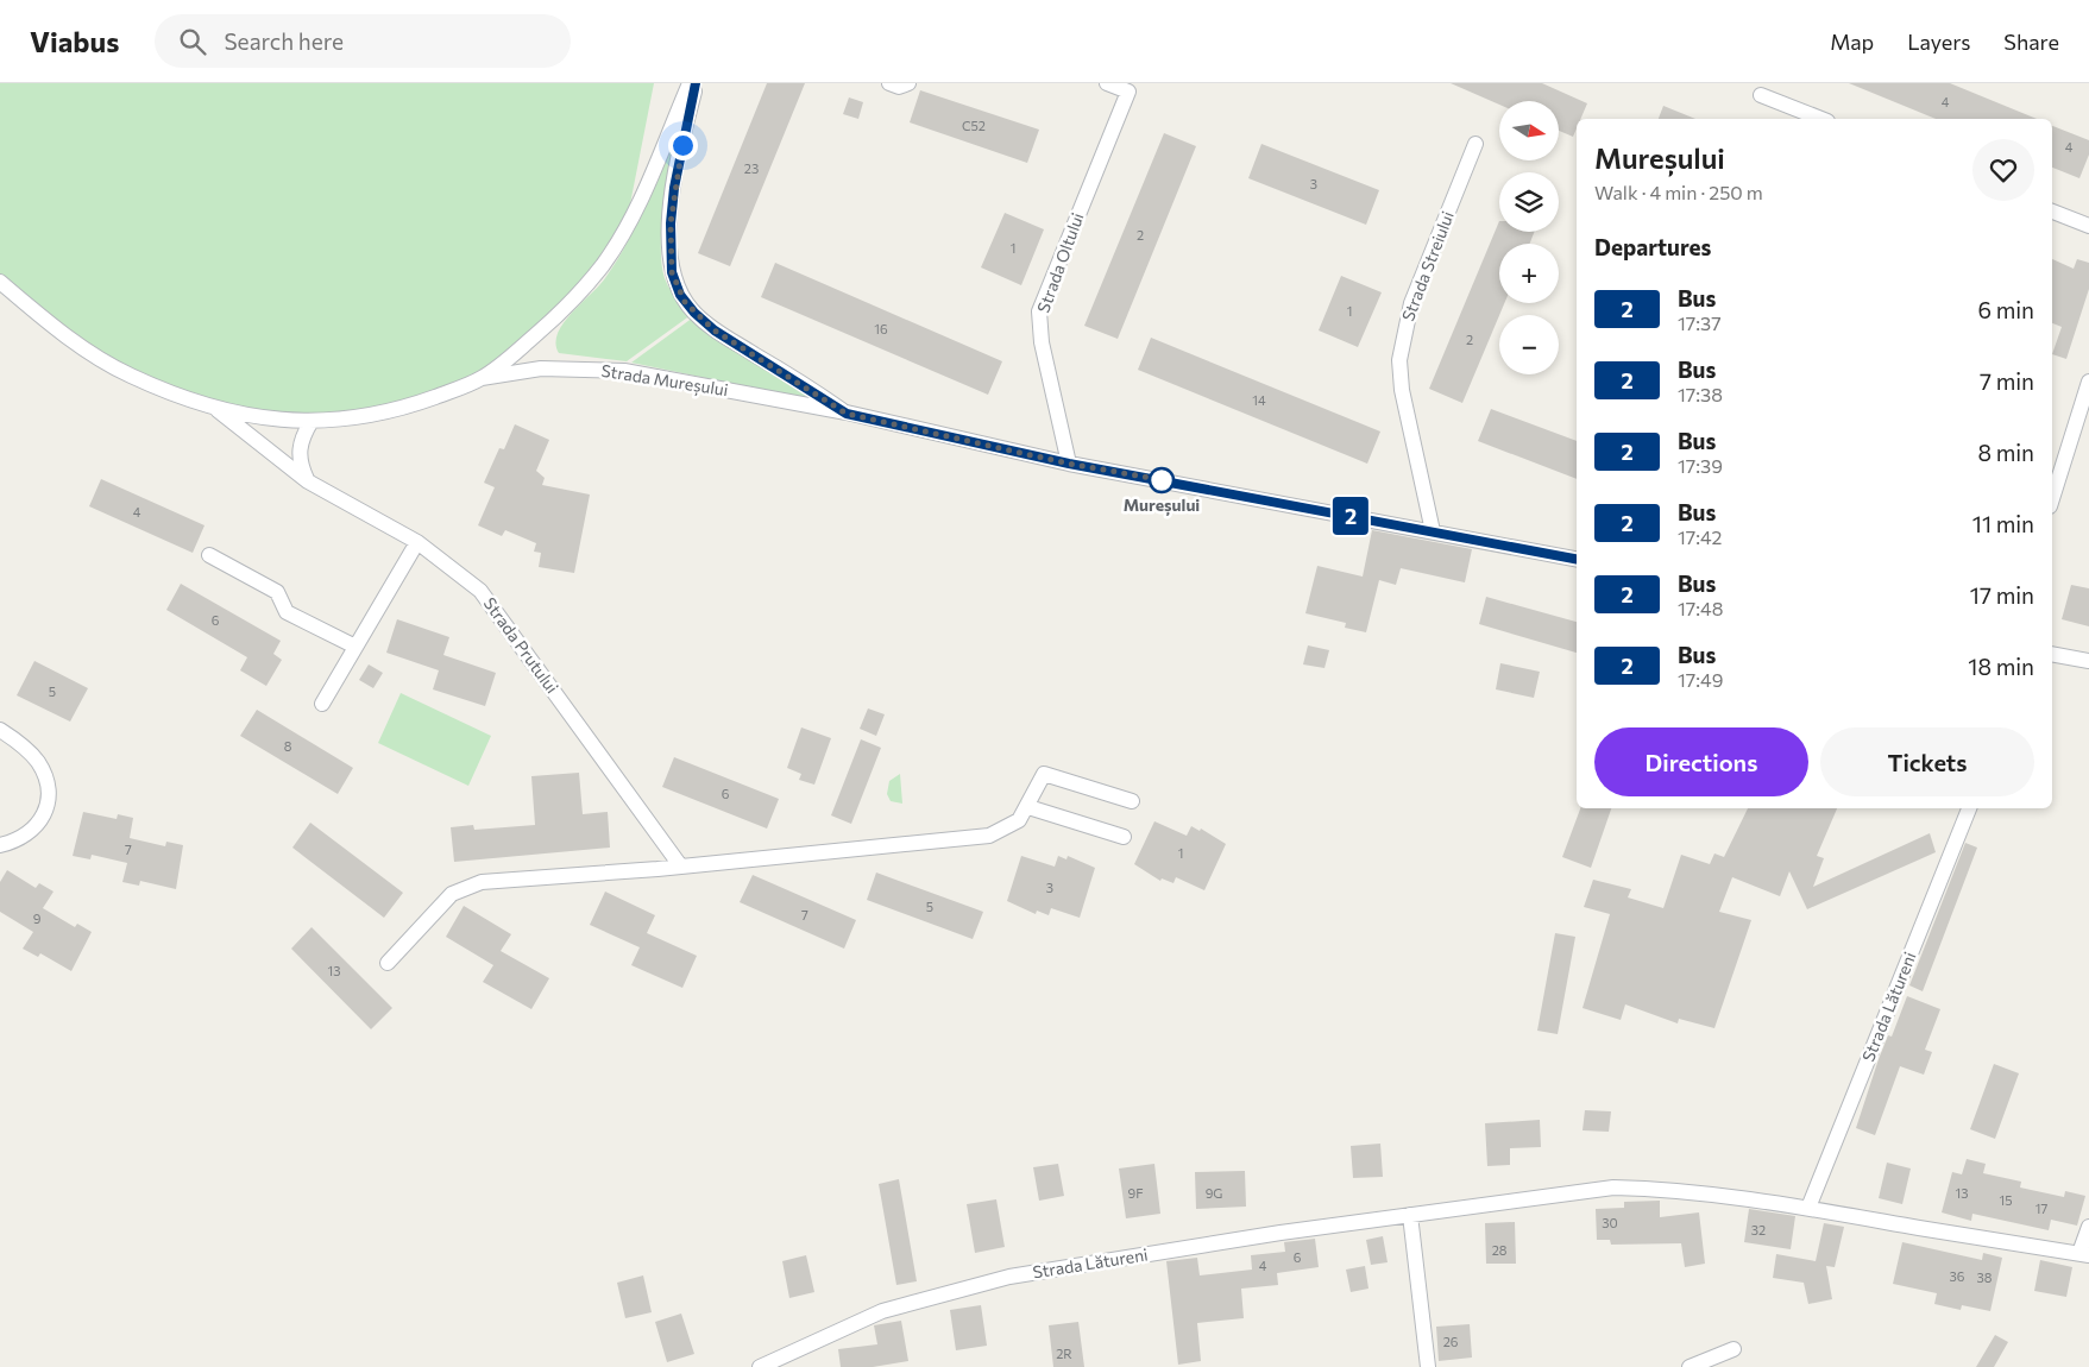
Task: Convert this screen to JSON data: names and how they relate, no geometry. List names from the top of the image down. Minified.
{"streets":{"street":["Strada Oltului","Strada Streiului","Strada Mureșului","Strada Prutului","Strada Lătureni"]},"crossings":[["Strada Oltului","Strada Mureșului"],["Strada Streiului","Strada Mureșului"]],"places":["Mureșului"],"lines":["bus line 2"],"house_numbers":["4","C52","4","23","3","2","1","1","16","2","14","4","6","5","8","6","7","1","3","5","7","9","13","9F","9G","13","15","17","30","32","28","6","4","36","38","26","2R"],"north":"right","page":{"header":"Viabus","search":"Search here","nav":["Map","Layers","Share"],"on_map":"2","map_buttons":["+","−"],"heading":[["Mureșului","Walk · 4 min · 250 m"],"Departures"],"list":[{"mark":"2","name":"Bus","note":"17:37","value":"6 min"},{"mark":"2","name":"Bus","note":"17:38","value":"7 min"},{"mark":"2","name":"Bus","note":"17:39","value":"8 min"},{"mark":"2","name":"Bus","note":"17:42","value":"11 min"},{"mark":"2","name":"Bus","note":"17:48","value":"17 min"},{"mark":"2","name":"Bus","note":"17:49","value":"18 min"}],"buttons":["Directions","Tickets"]}}
